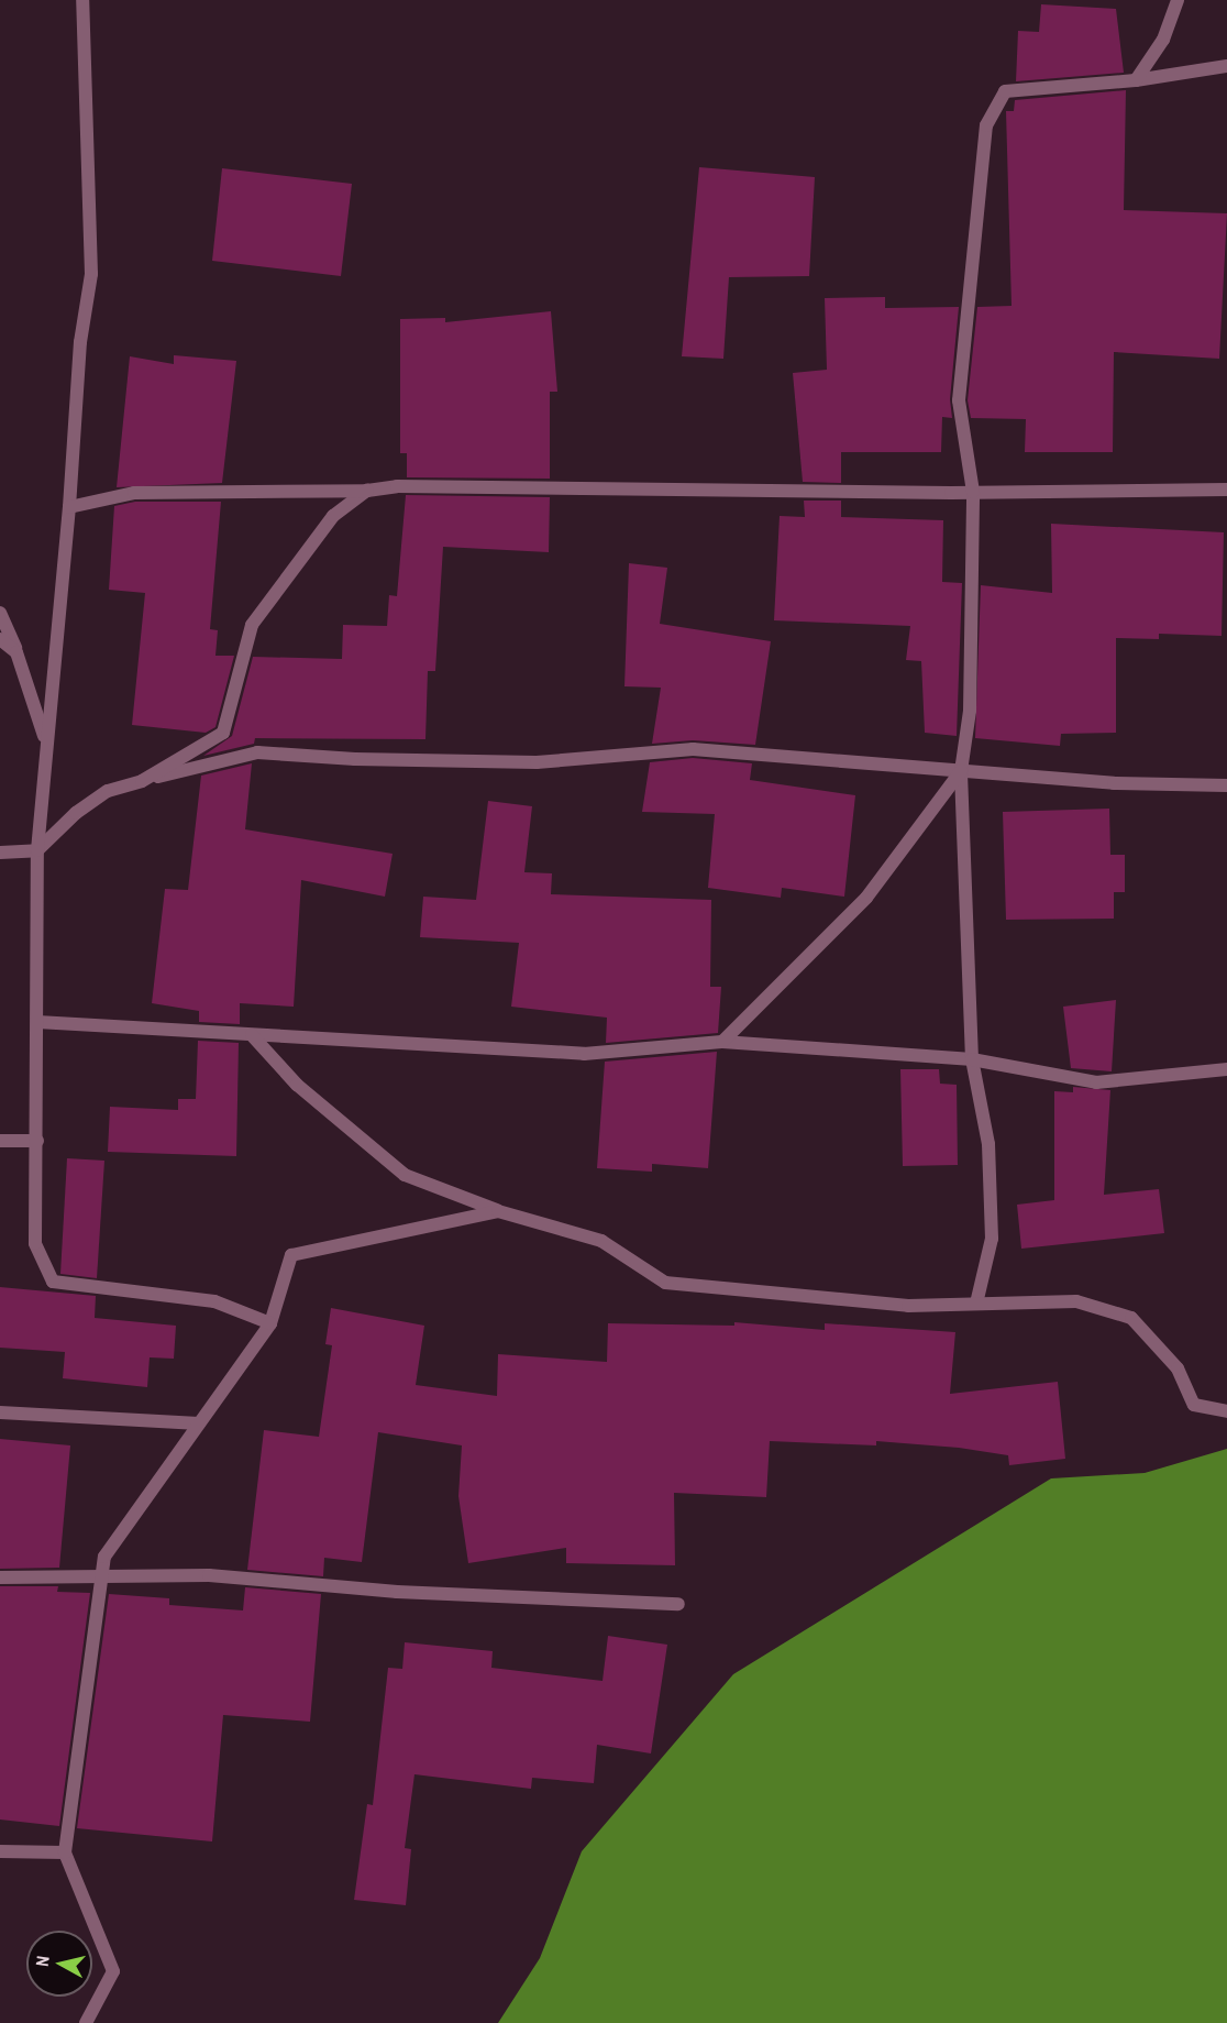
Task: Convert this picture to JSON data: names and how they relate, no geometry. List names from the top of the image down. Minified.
{"north":"left"}
